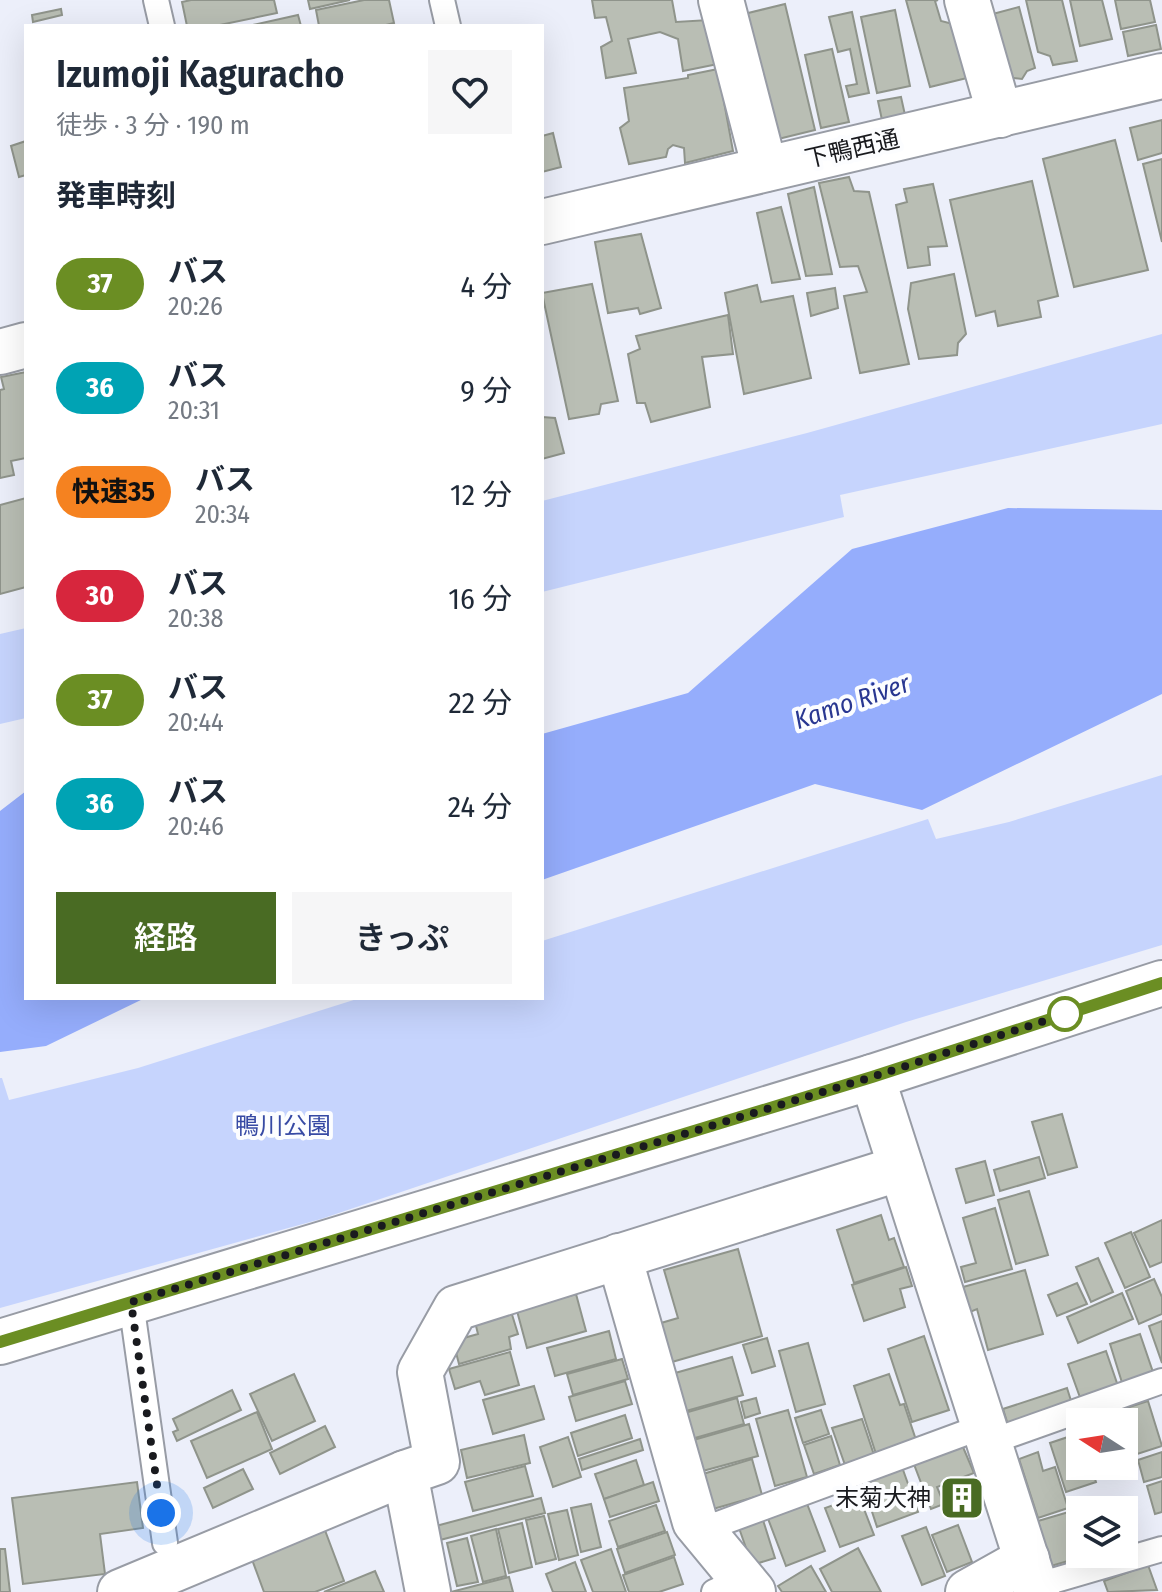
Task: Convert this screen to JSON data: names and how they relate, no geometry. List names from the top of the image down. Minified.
{"streets":{"street":["下鴨西通"]},"water":["Kamo River"],"parks":["鴨川公園"],"places":{"building":["末菊大神"]},"lines":["bus line 37"],"north":"left","page":{"heading":[["Izumoji Kaguracho","徒歩 · 3 分 · 190 m"],"発車時刻"],"list":[{"mark":"37","name":"バス","note":"20:26","value":"4 分"},{"mark":"36","name":"バス","note":"20:31","value":"9 分"},{"mark":"快速35","name":"バス","note":"20:34","value":"12 分"},{"mark":"30","name":"バス","note":"20:38","value":"16 分"},{"mark":"37","name":"バス","note":"20:44","value":"22 分"},{"mark":"36","name":"バス","note":"20:46","value":"24 分"}],"buttons":["経路","きっぷ"]}}
